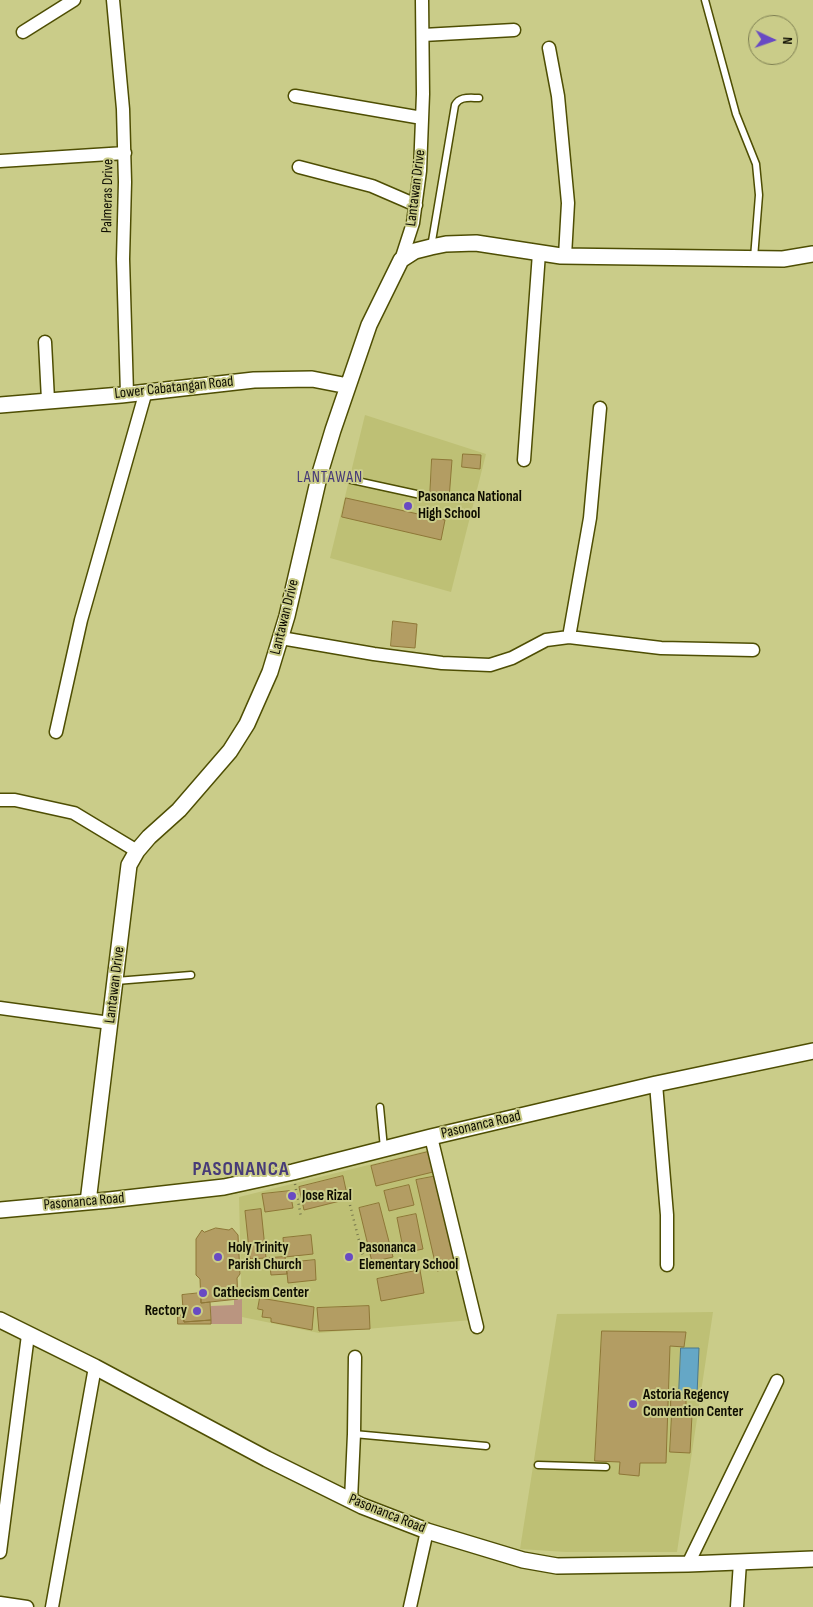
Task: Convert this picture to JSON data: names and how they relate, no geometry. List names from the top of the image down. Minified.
{"streets":{"street":["Lantawan Drive","Palmeras Drive","Lower Cabatangan Road","Pasonanca Road"]},"crossings":[["Lantawan Drive","Lower Cabatangan Road"],["Lantawan Drive","Pasonanca Road"],["Palmeras Drive","Lower Cabatangan Road"]],"districts":["LANTAWAN","PASONANCA"],"places":["Pasonanca National High School","Jose Rizal","Holy Trinity Parish Church","Pasonanca Elementary School","Cathecism Center","Rectory","Astoria Regency Convention Center"],"north":"right"}
